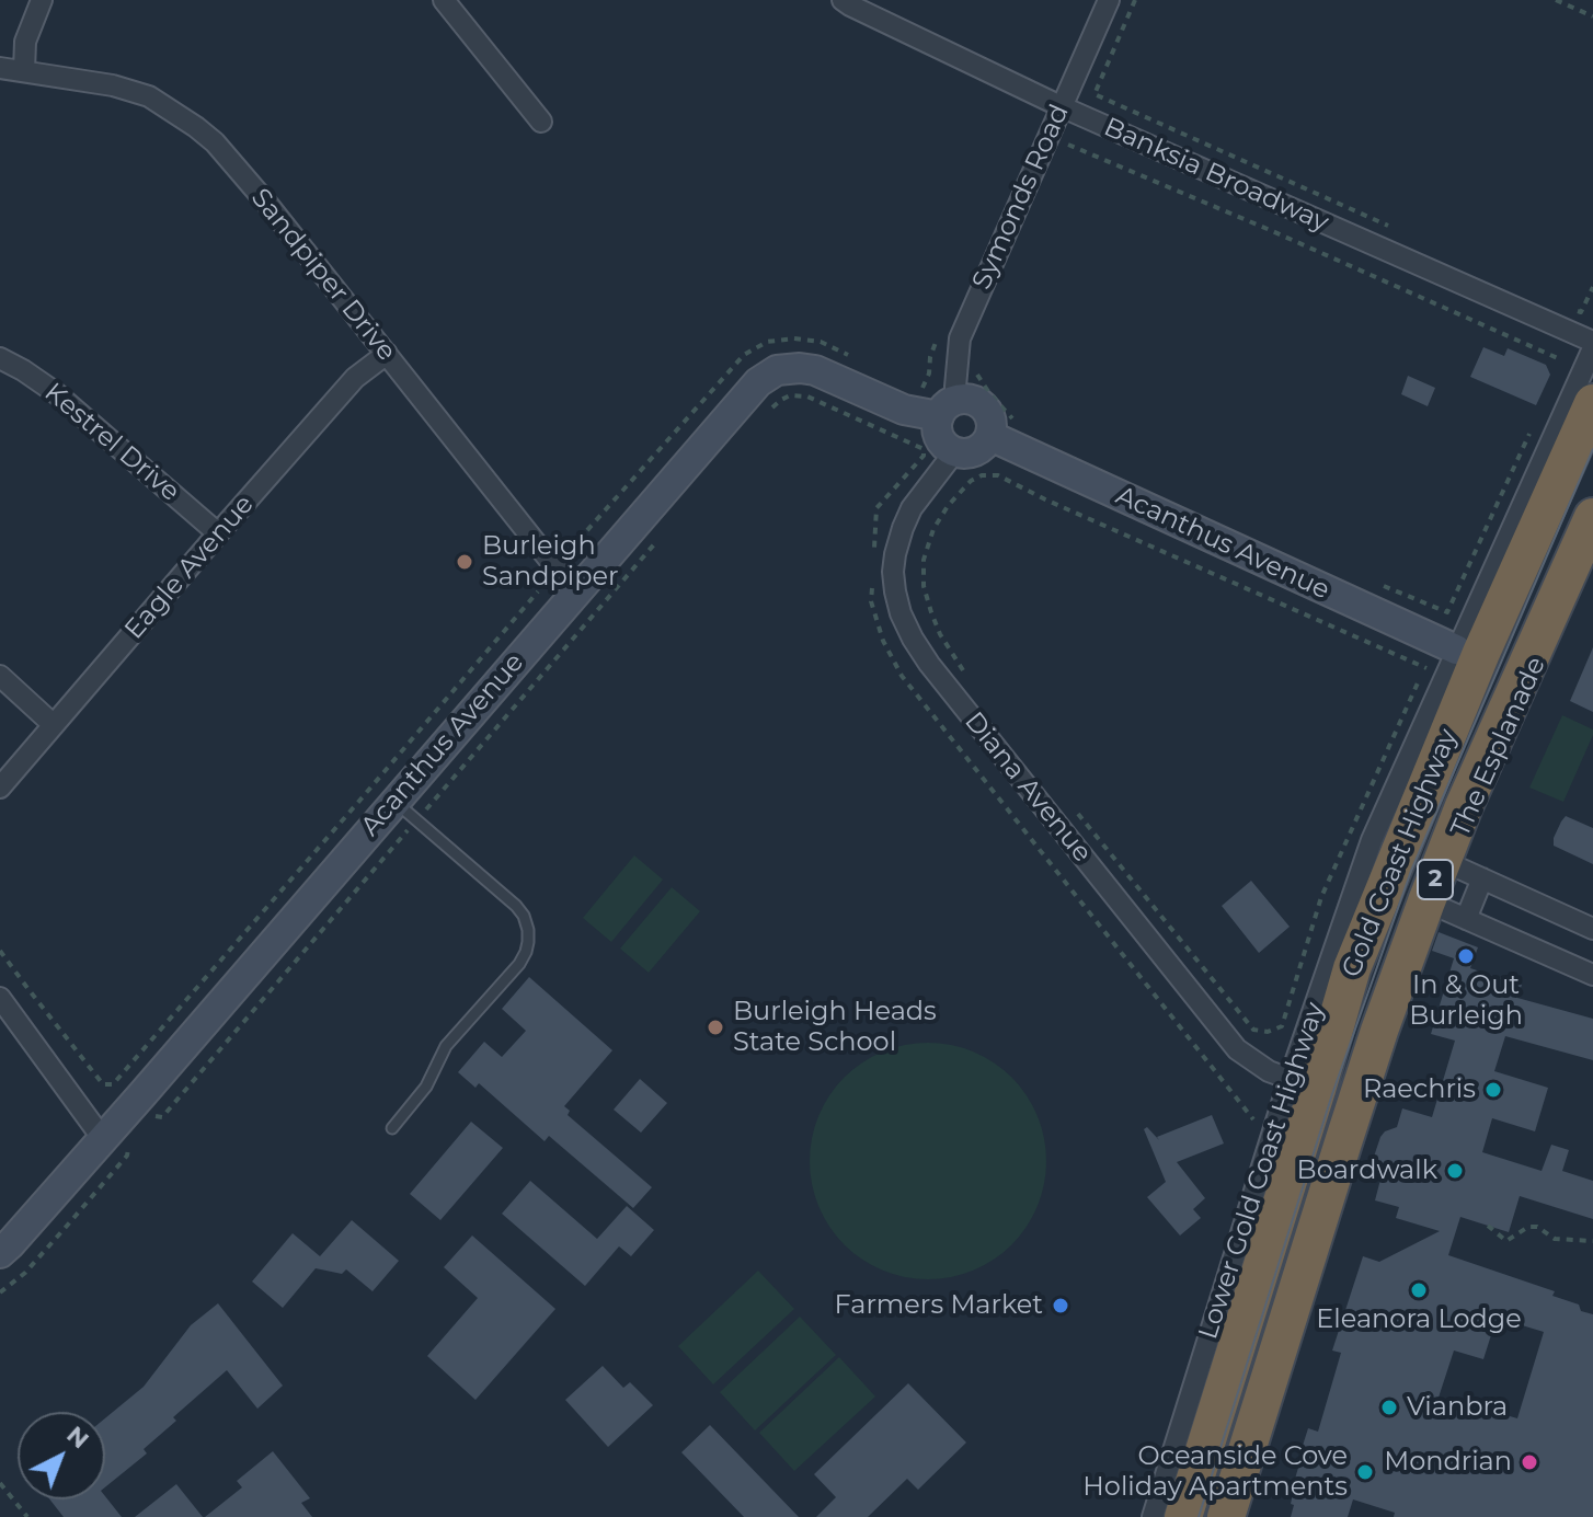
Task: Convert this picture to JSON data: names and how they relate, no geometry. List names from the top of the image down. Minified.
{"streets":{"highway":["Gold Coast Highway","2"],"street":["Banksia Broadway","Symonds Road","Sandpiper Drive","Kestrel Drive","Acanthus Avenue","Eagle Avenue","Diana Avenue","Lower Gold Coast Highway"]},"crossings":[["Banksia Broadway","Symonds Road"],["Banksia Broadway","Lower Gold Coast Highway"],["Symonds Road","Acanthus Avenue"],["Symonds Road","Diana Avenue"],["Sandpiper Drive","Acanthus Avenue"],["Sandpiper Drive","Eagle Avenue"],["Kestrel Drive","Eagle Avenue"],["Acanthus Avenue","Diana Avenue"],["Acanthus Avenue","Lower Gold Coast Highway"],["Diana Avenue","Lower Gold Coast Highway"]],"places":["Burleigh Sandpiper","In & Out Burleigh","Burleigh Heads State School","Raechris","Boardwalk","Eleanora Lodge","Farmers Market","Vianbra","Mondrian","Oceanside Cove Holiday Apartments"],"north":"top right"}
